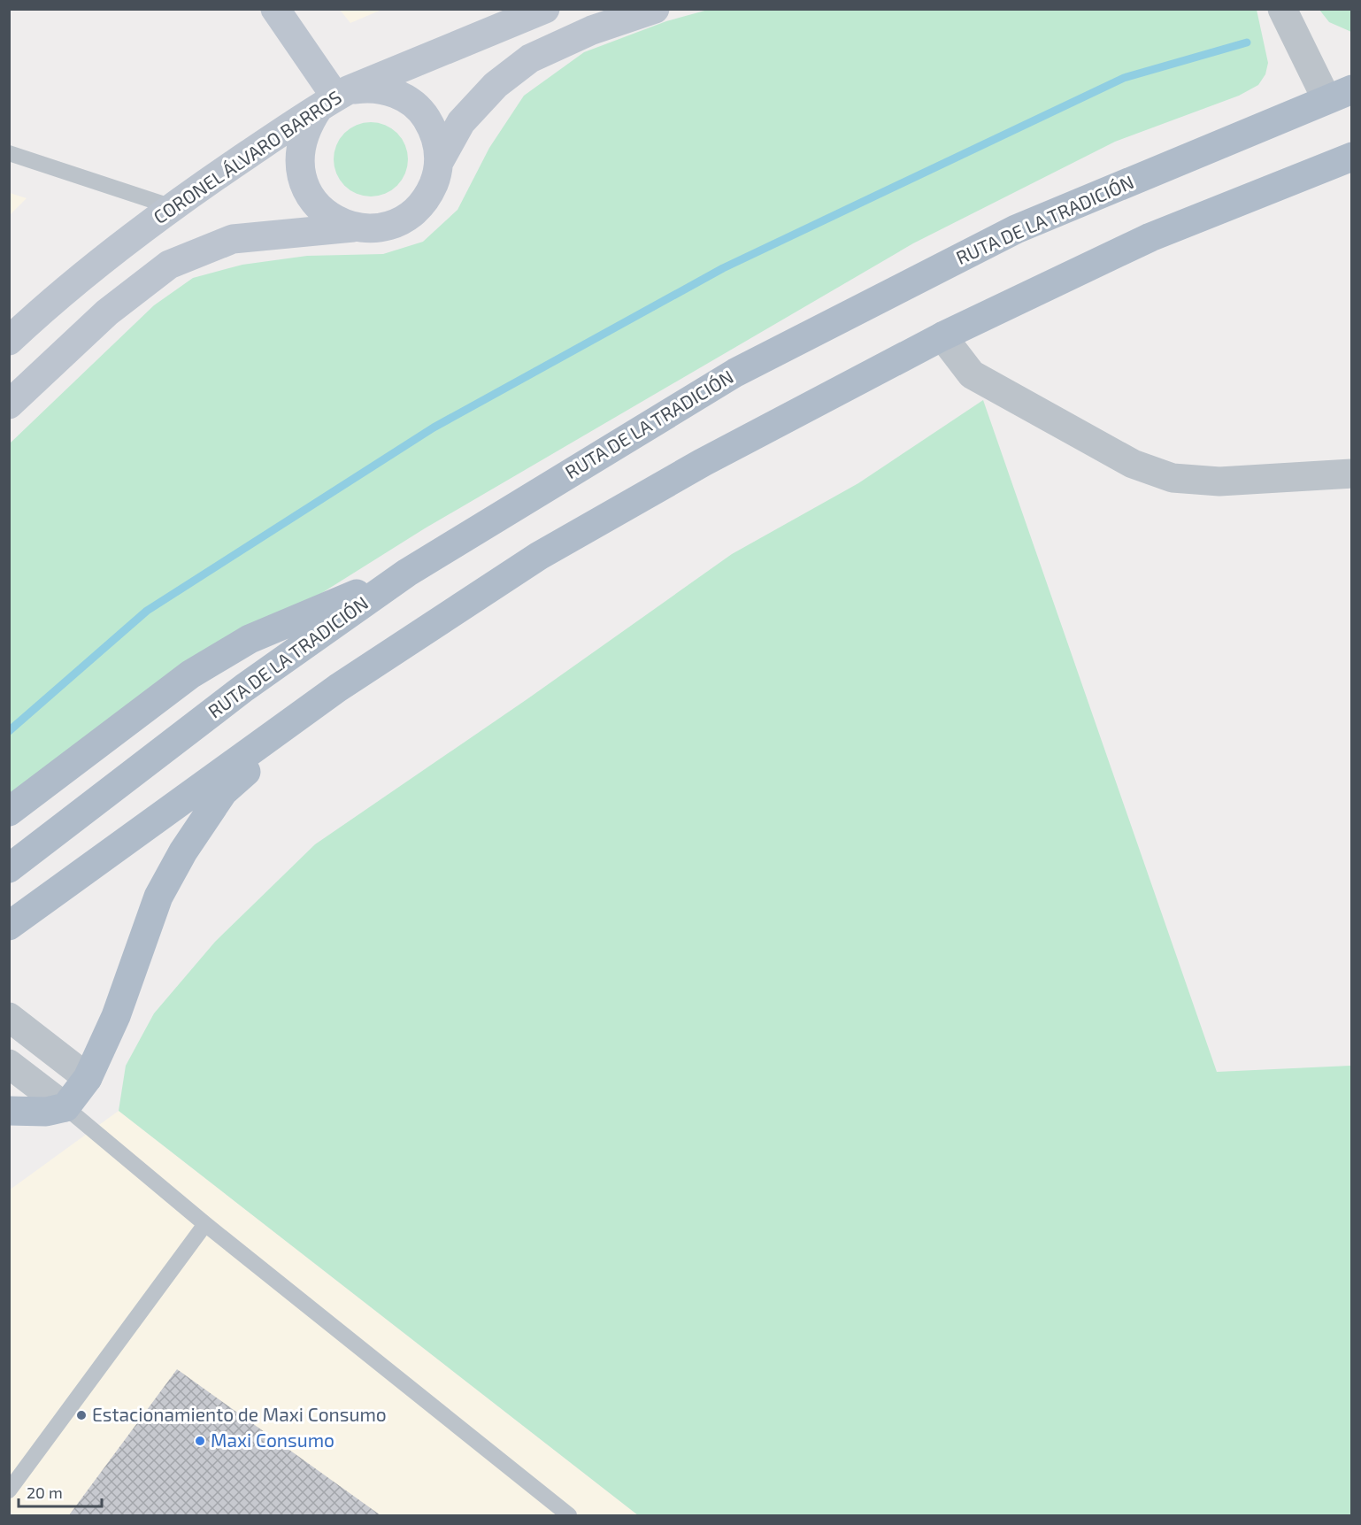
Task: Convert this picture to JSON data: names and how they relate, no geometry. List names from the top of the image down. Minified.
{"streets":{"main road":["CORONEL ÁLVARO BARROS","RUTA DE LA TRADICIÓN"]},"places":["Estacionamiento de Maxi Consumo","Maxi Consumo"],"scale_bar":"20 m"}
